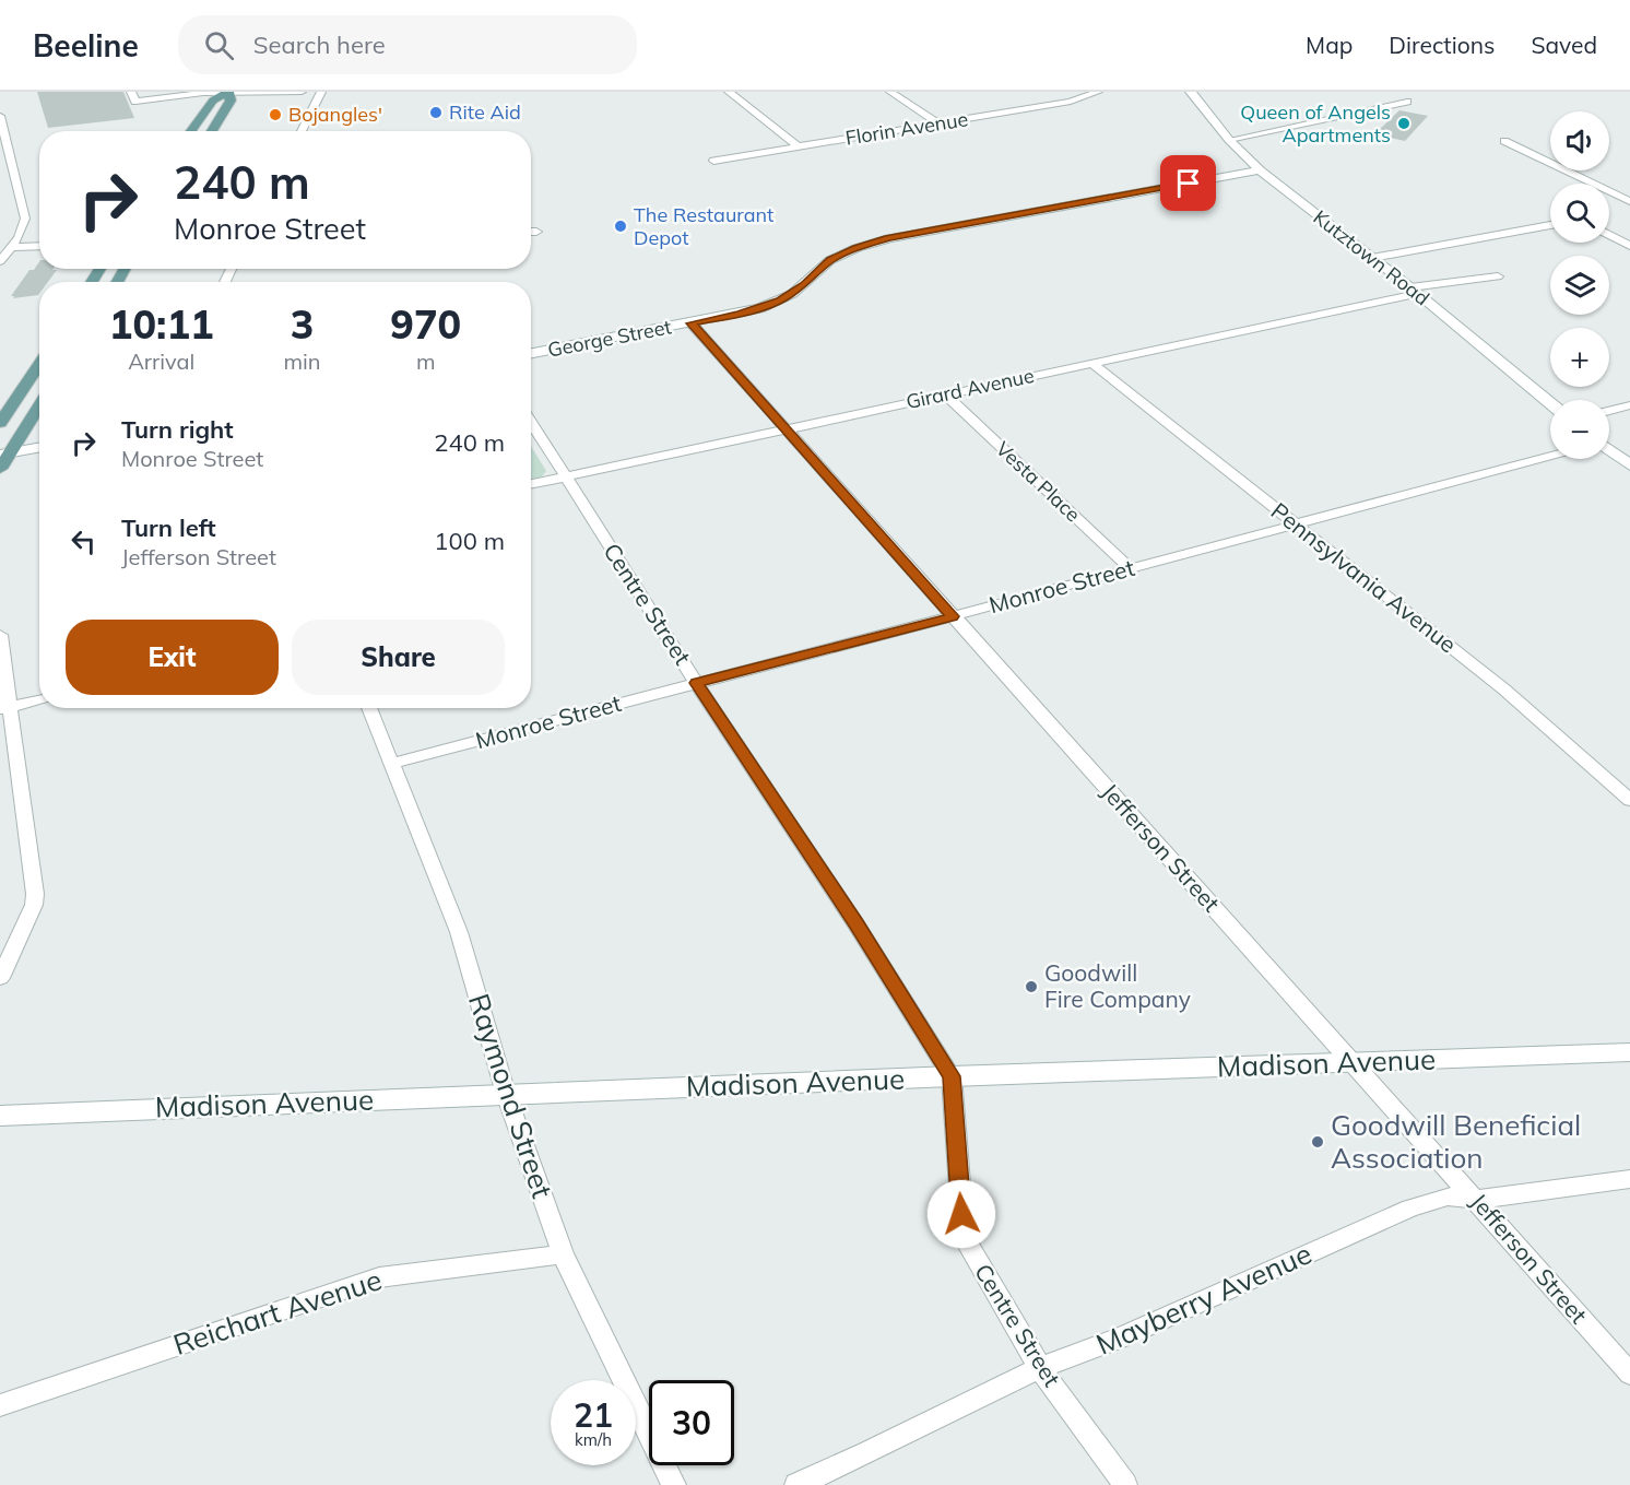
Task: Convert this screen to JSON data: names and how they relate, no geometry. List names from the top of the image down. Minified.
{"streets":{"street":["Florin Avenue","Kutztown Road","George Street","Girard Avenue","Vesta Place","Pennsylvania Avenue","Monroe Street","Centre Street","Jefferson Street","Madison Avenue","Raymond Street","Mayberry Avenue","Reichart Avenue"]},"crossings":[["Kutztown Road","George Street"],["Kutztown Road","Girard Avenue"],["George Street","Jefferson Street"],["Girard Avenue","Vesta Place"],["Girard Avenue","Pennsylvania Avenue"],["Girard Avenue","Centre Street"],["Girard Avenue","Jefferson Street"],["Vesta Place","Monroe Street"],["Pennsylvania Avenue","Monroe Street"],["Monroe Street","Centre Street"],["Monroe Street","Jefferson Street"],["Monroe Street","Raymond Street"],["Centre Street","Madison Avenue"],["Centre Street","Mayberry Avenue"],["Jefferson Street","Madison Avenue"],["Jefferson Street","Mayberry Avenue"],["Madison Avenue","Raymond Street"],["Raymond Street","Reichart Avenue"]],"places":["Rite Aid","Bojangles'","Queen of Angels Apartments","The Restaurant Depot","Goodwill Fire Company","Goodwill Beneficial Association"],"page":{"header":"Beeline","search":"Search here","nav":["Map","Directions","Saved"],"map_buttons":["+","−"],"turn":["240 m","Monroe Street"],"eta":["10:11","Arrival","3","min","970","m"],"list":[{"name":"Turn right","note":"Monroe Street","value":"240 m"},{"name":"Turn left","note":"Jefferson Street","value":"100 m"}],"buttons":["Exit","Share"],"speed":"21 km/h","limit":"30"}}
